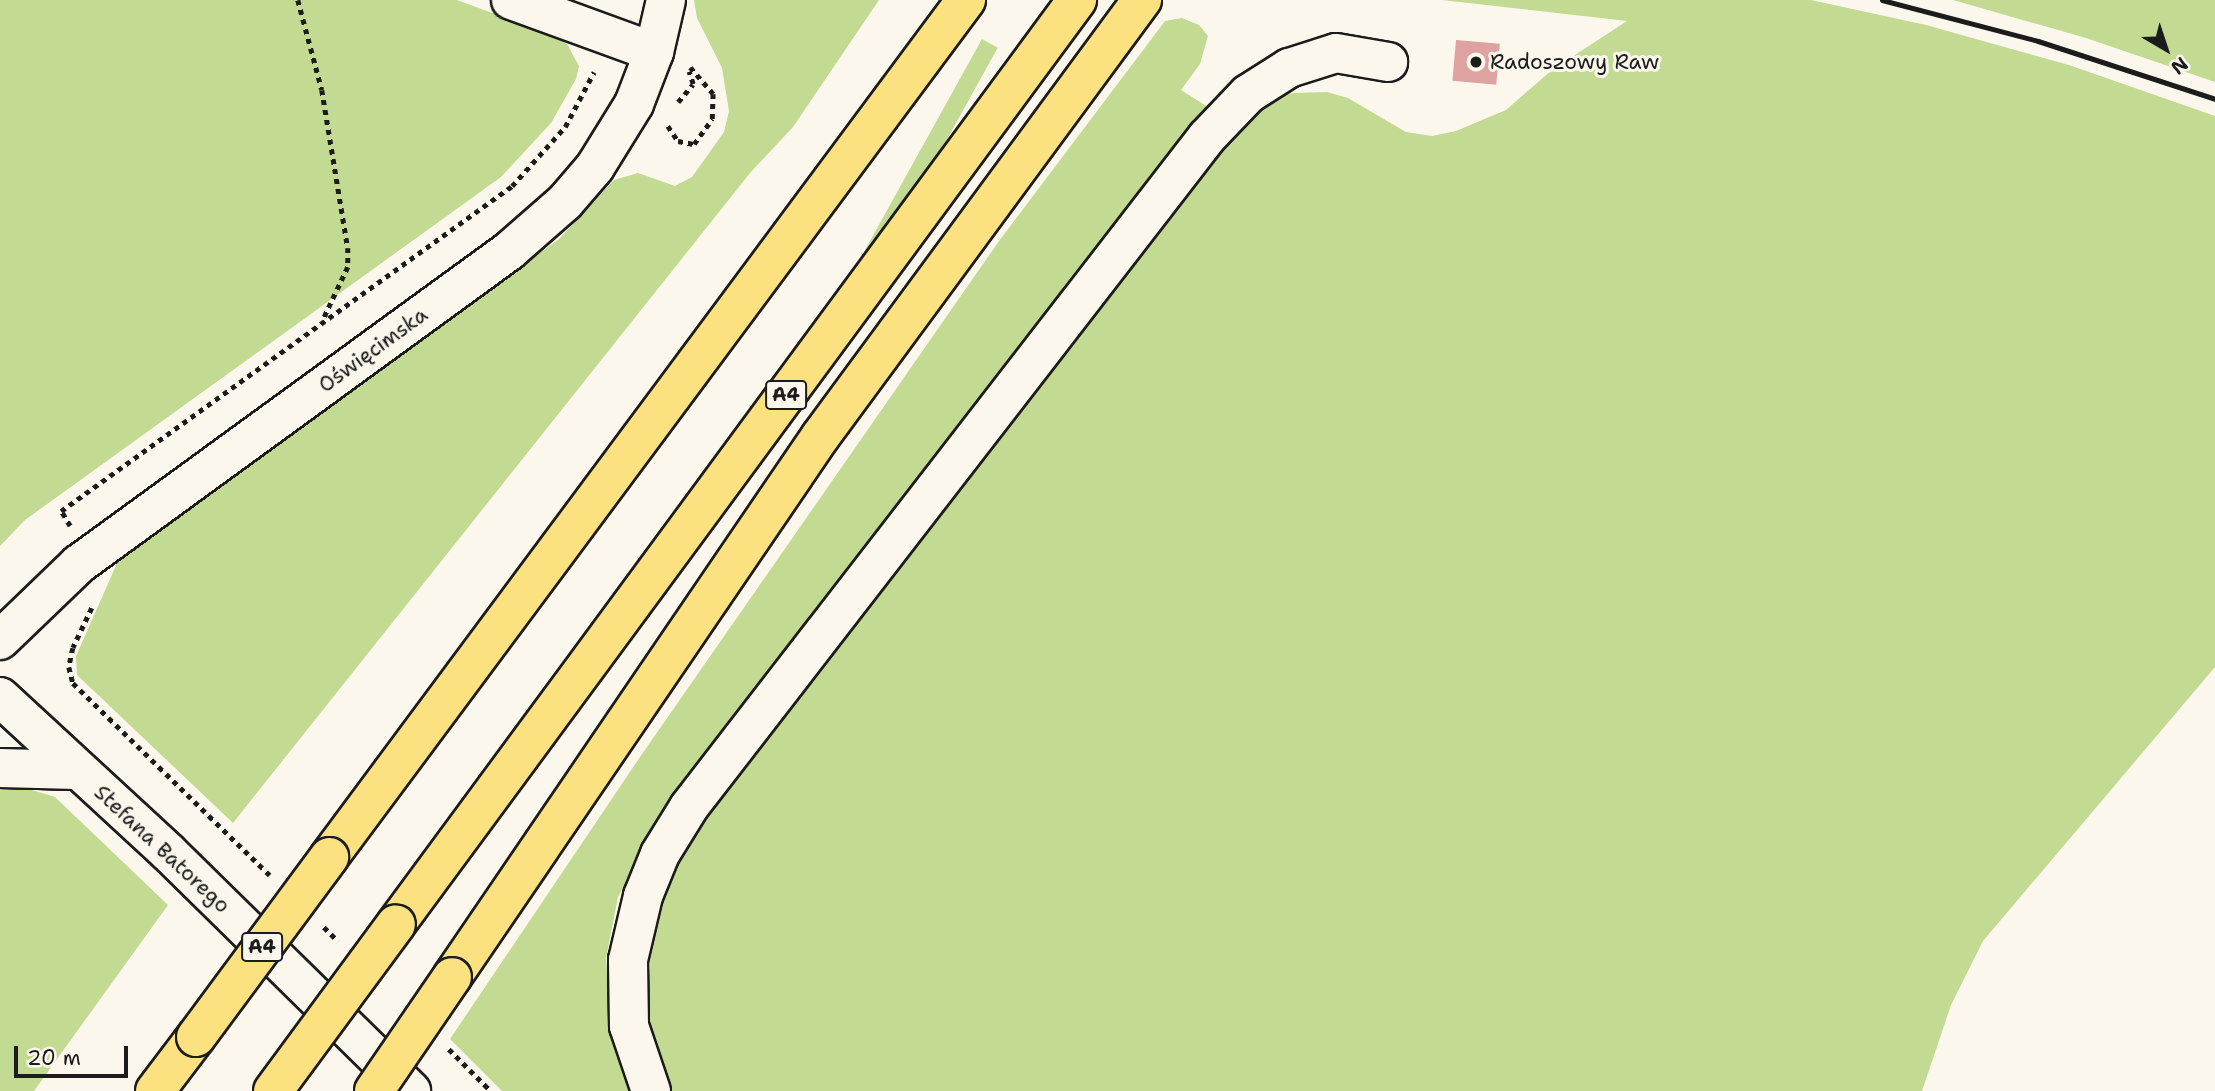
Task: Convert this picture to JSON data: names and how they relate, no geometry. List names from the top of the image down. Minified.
{"streets":{"highway":["A4"],"street":["Oświęcimska","Stefana Batorego"]},"places":["Radoszowy Raw"],"scale_bar":"20 m","north":"bottom right"}
